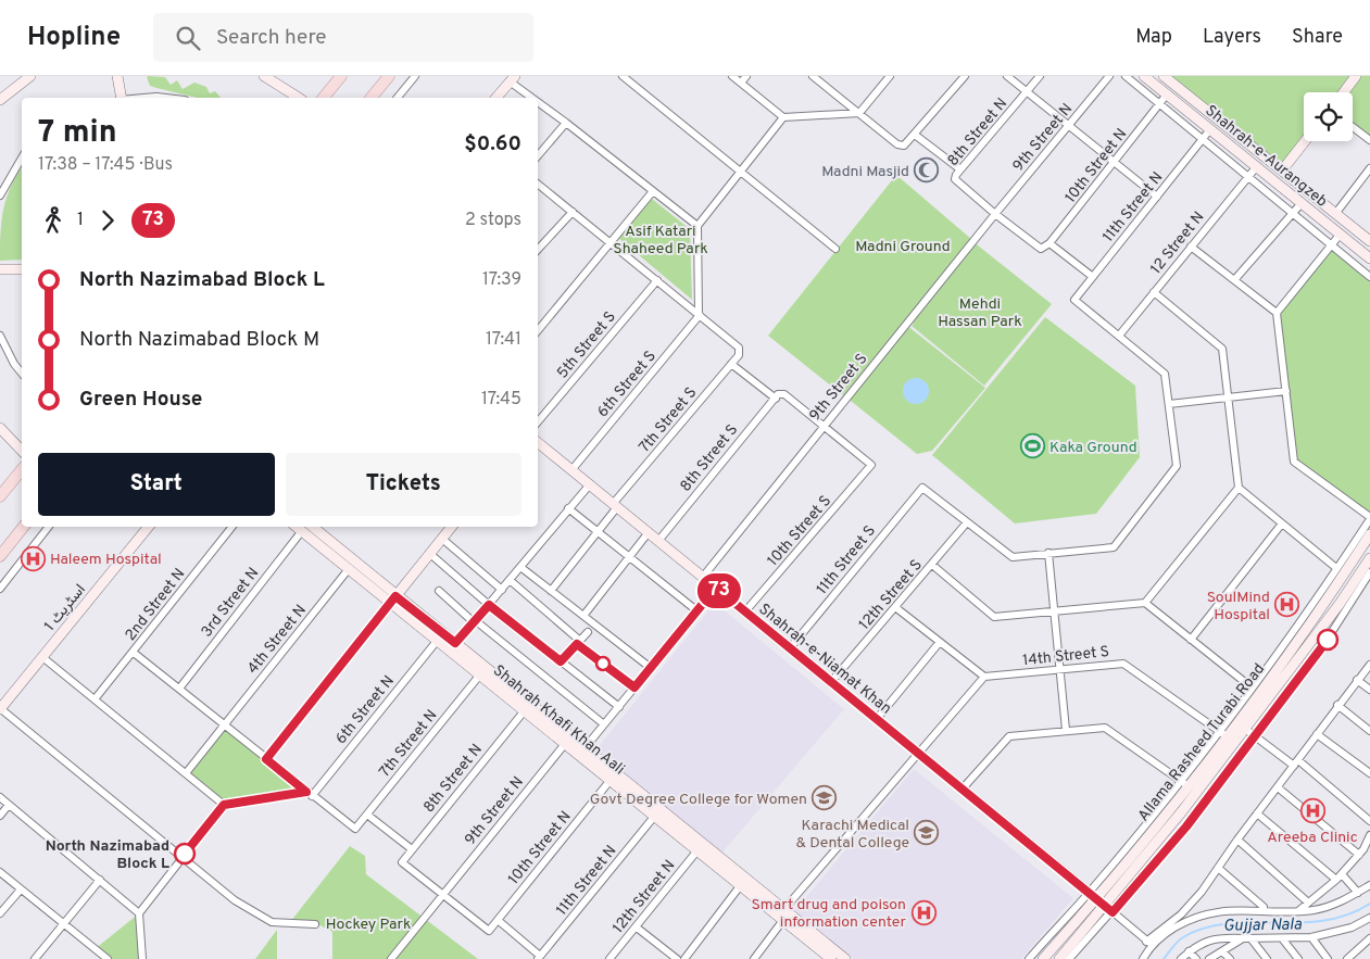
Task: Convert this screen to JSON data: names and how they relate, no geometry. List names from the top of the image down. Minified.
{"streets":{"main road":["Shahrah-e-Aurangzeb","اسٹریٹ 1","Shahrah-e-Niamat Khan","Shahrah Khafi Khan Aali","Allama Rasheed Turabi Road"],"street":["8th Street N","9th Street N","10th Street N","11th Street N","12 Street N","5th Street S","6th Street S","9th Street S","7th Street S","8th Street S","10th Street S","11th Street S","12th Street S","3rd Street N","2nd Street N","4th Street N","14th Street S","6th Street N","7th Street N","12th Street N"]},"crossings":[["8th Street N","9th Street N"],["8th Street N","10th Street N"],["8th Street N","9th Street S"],["8th Street N","Shahrah Khafi Khan Aali"],["9th Street N","10th Street N"],["9th Street N","9th Street S"],["9th Street N","Shahrah Khafi Khan Aali"],["Shahrah-e-Aurangzeb","10th Street N"],["Shahrah-e-Aurangzeb","11th Street N"],["Shahrah-e-Aurangzeb","12 Street N"],["10th Street N","9th Street S"],["10th Street N","Shahrah Khafi Khan Aali"],["11th Street N","12 Street N"],["11th Street N","Shahrah Khafi Khan Aali"],["6th Street S","7th Street S"],["6th Street S","Shahrah-e-Niamat Khan"],["9th Street S","10th Street S"],["9th Street S","Shahrah-e-Niamat Khan"],["7th Street S","Shahrah-e-Niamat Khan"],["8th Street S","Shahrah-e-Niamat Khan"],["10th Street S","Shahrah-e-Niamat Khan"],["11th Street S","12th Street S"],["11th Street S","Shahrah-e-Niamat Khan"],["12th Street S","Shahrah-e-Niamat Khan"],["3rd Street N","Shahrah Khafi Khan Aali"],["4th Street N","Shahrah Khafi Khan Aali"],["14th Street S","Allama Rasheed Turabi Road"],["Shahrah-e-Niamat Khan","Allama Rasheed Turabi Road"],["6th Street N","Shahrah Khafi Khan Aali"],["6th Street N","7th Street N"],["Shahrah Khafi Khan Aali","7th Street N"],["Shahrah Khafi Khan Aali","12th Street N"]],"water":["Gujjar Nala"],"parks":["Asif Katari Shaheed Park","Madni Ground","Mehdi Hassan Park","Hockey Park"],"places":{"mosque":["Madni Masjid"],"sports":["Kaka Ground"],"hospital":["Haleem Hospital","SoulMind Hospital","Areeba Clinic","Smart drug and poison information center"],"school or university":["Govt Degree College for Women","Karachi Medical & Dental College"],"other":["North Nazimabad Block L"]},"lines":["bus line 73"],"page":{"header":"Hopline","search":"Search here","nav":["Map","Layers","Share"],"on_map":"73","heading":["7 min","17:38 – 17:45 · Bus","$0.60"],"legs":["1","73","2 stops"],"list":[{"name":"North Nazimabad Block L","value":"17:39"},{"name":"North Nazimabad Block M","value":"17:41"},{"name":"Green House","value":"17:45"}],"buttons":["Start","Tickets"]}}
